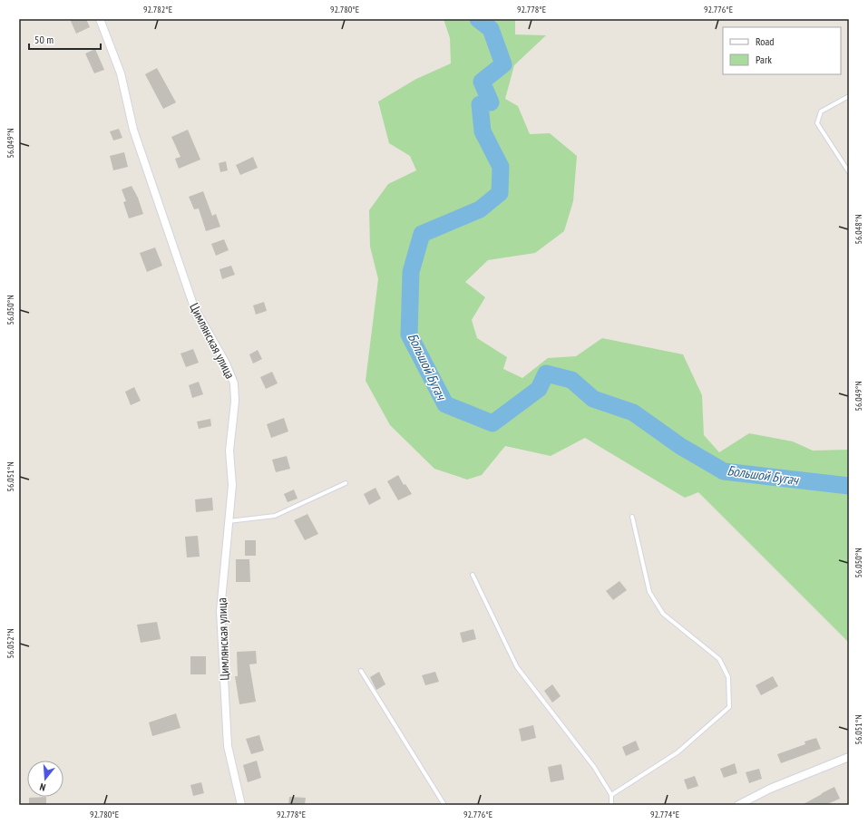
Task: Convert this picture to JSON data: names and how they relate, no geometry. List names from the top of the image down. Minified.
{"streets":{"street":["Цимлянская улица"]},"water":["Большой Бугач"],"legend":["Road","Park"],"scale_bar":"50 m","north":"bottom","coordinates":["92.782°E","92.780°E","92.778°E","92.776°E","56.049°N","56.048°N","56.050°N","56.051°N","56.052°N","92.774°E"]}
